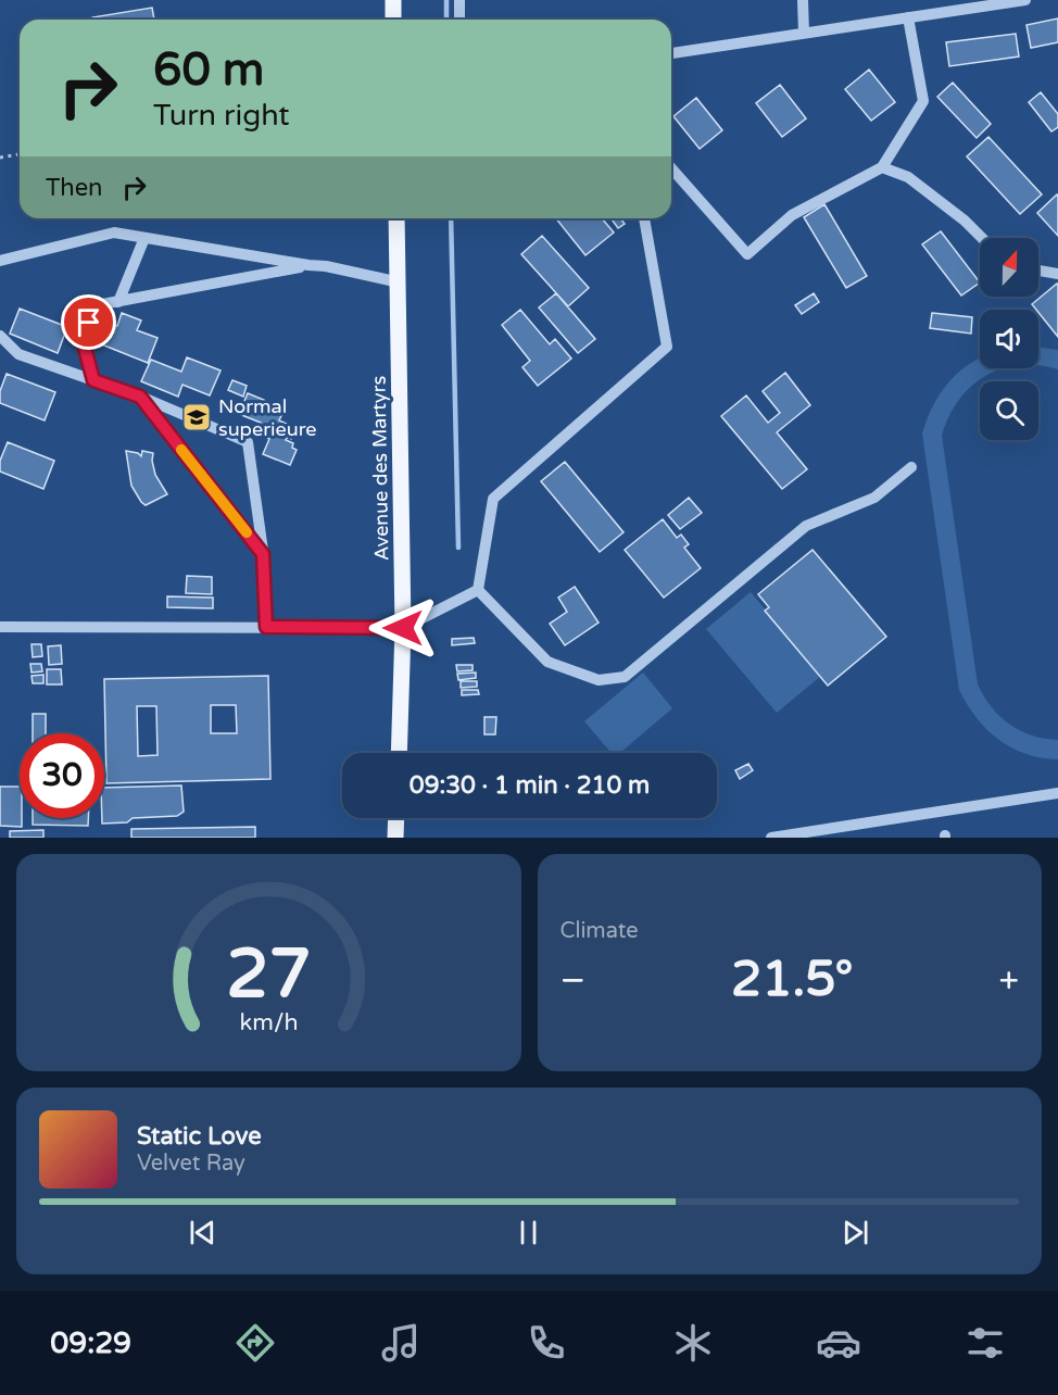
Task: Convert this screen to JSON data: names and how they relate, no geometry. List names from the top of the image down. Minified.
{"streets":{"main road":["Avenue des Martyrs"]},"places":{"school or university":["Normal superieure"]},"north":"top","page":{"turn":["60 m","Turn right"],"then":"Then","limit":"30","trip":"09:30 · 1 min · 210 m","tile":"Climate","heat":["−","21.5°","+"],"song":["Static Love","Velvet Ray"],"tabs":"09:29","gauge":["27","km/h"]}}
